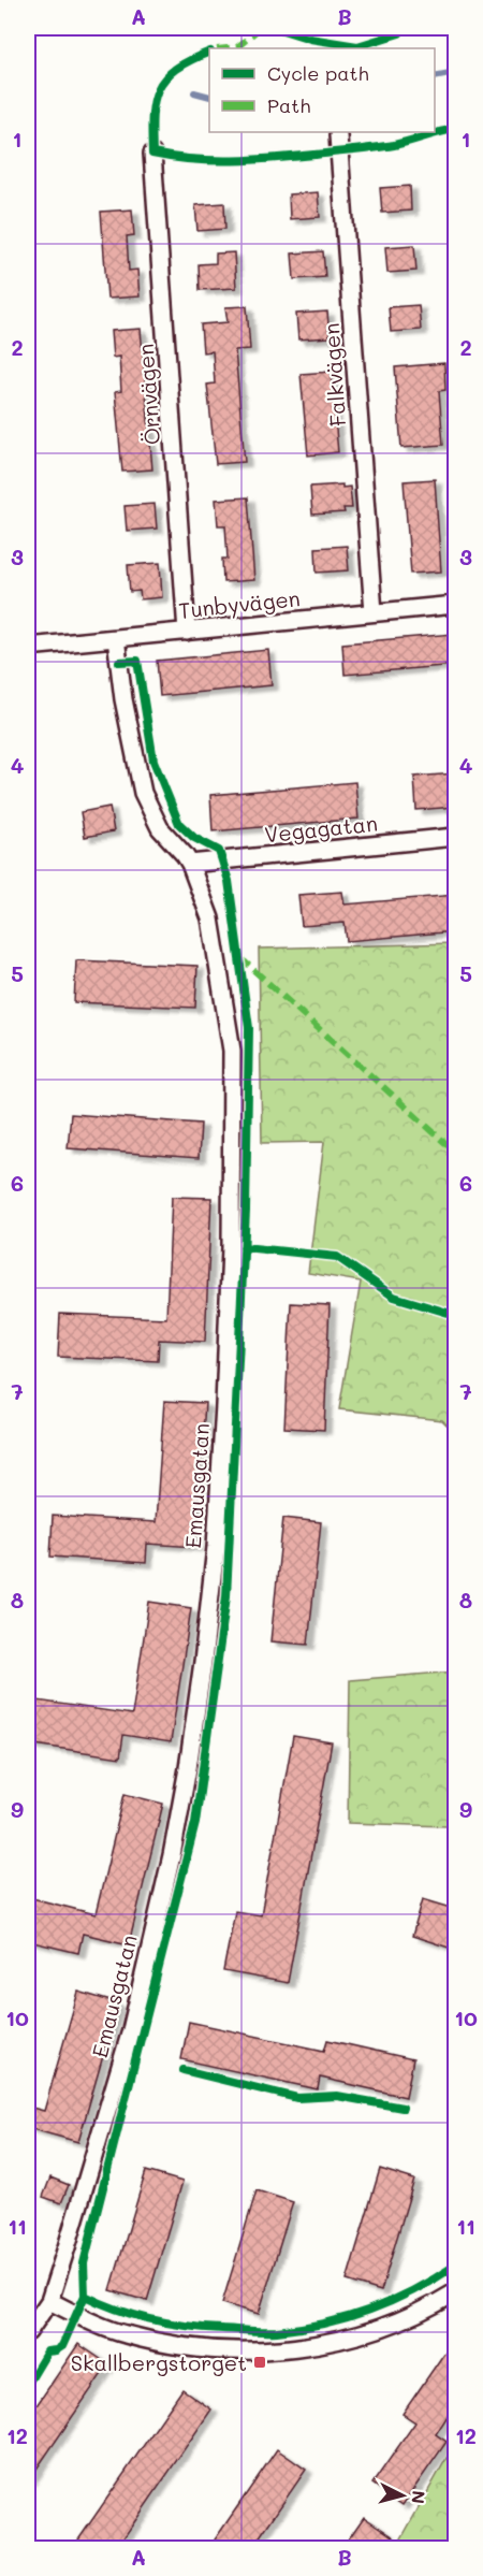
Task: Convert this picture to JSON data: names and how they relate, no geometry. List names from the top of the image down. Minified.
{"streets":{"street":["Falkvägen","Örnvägen","Tunbyvägen","Vegagatan","Emausgatan"]},"crossings":[["Falkvägen","Tunbyvägen"],["Örnvägen","Tunbyvägen"],["Tunbyvägen","Emausgatan"],["Vegagatan","Emausgatan"]],"places":{"transit":["Skallbergstorget"]},"legend":["Cycle path","Path"],"north":"right","grid":{"columns":["A","B"],"rows":["1","2","3","4","5","6","7","8","9","10","11","12"]}}
